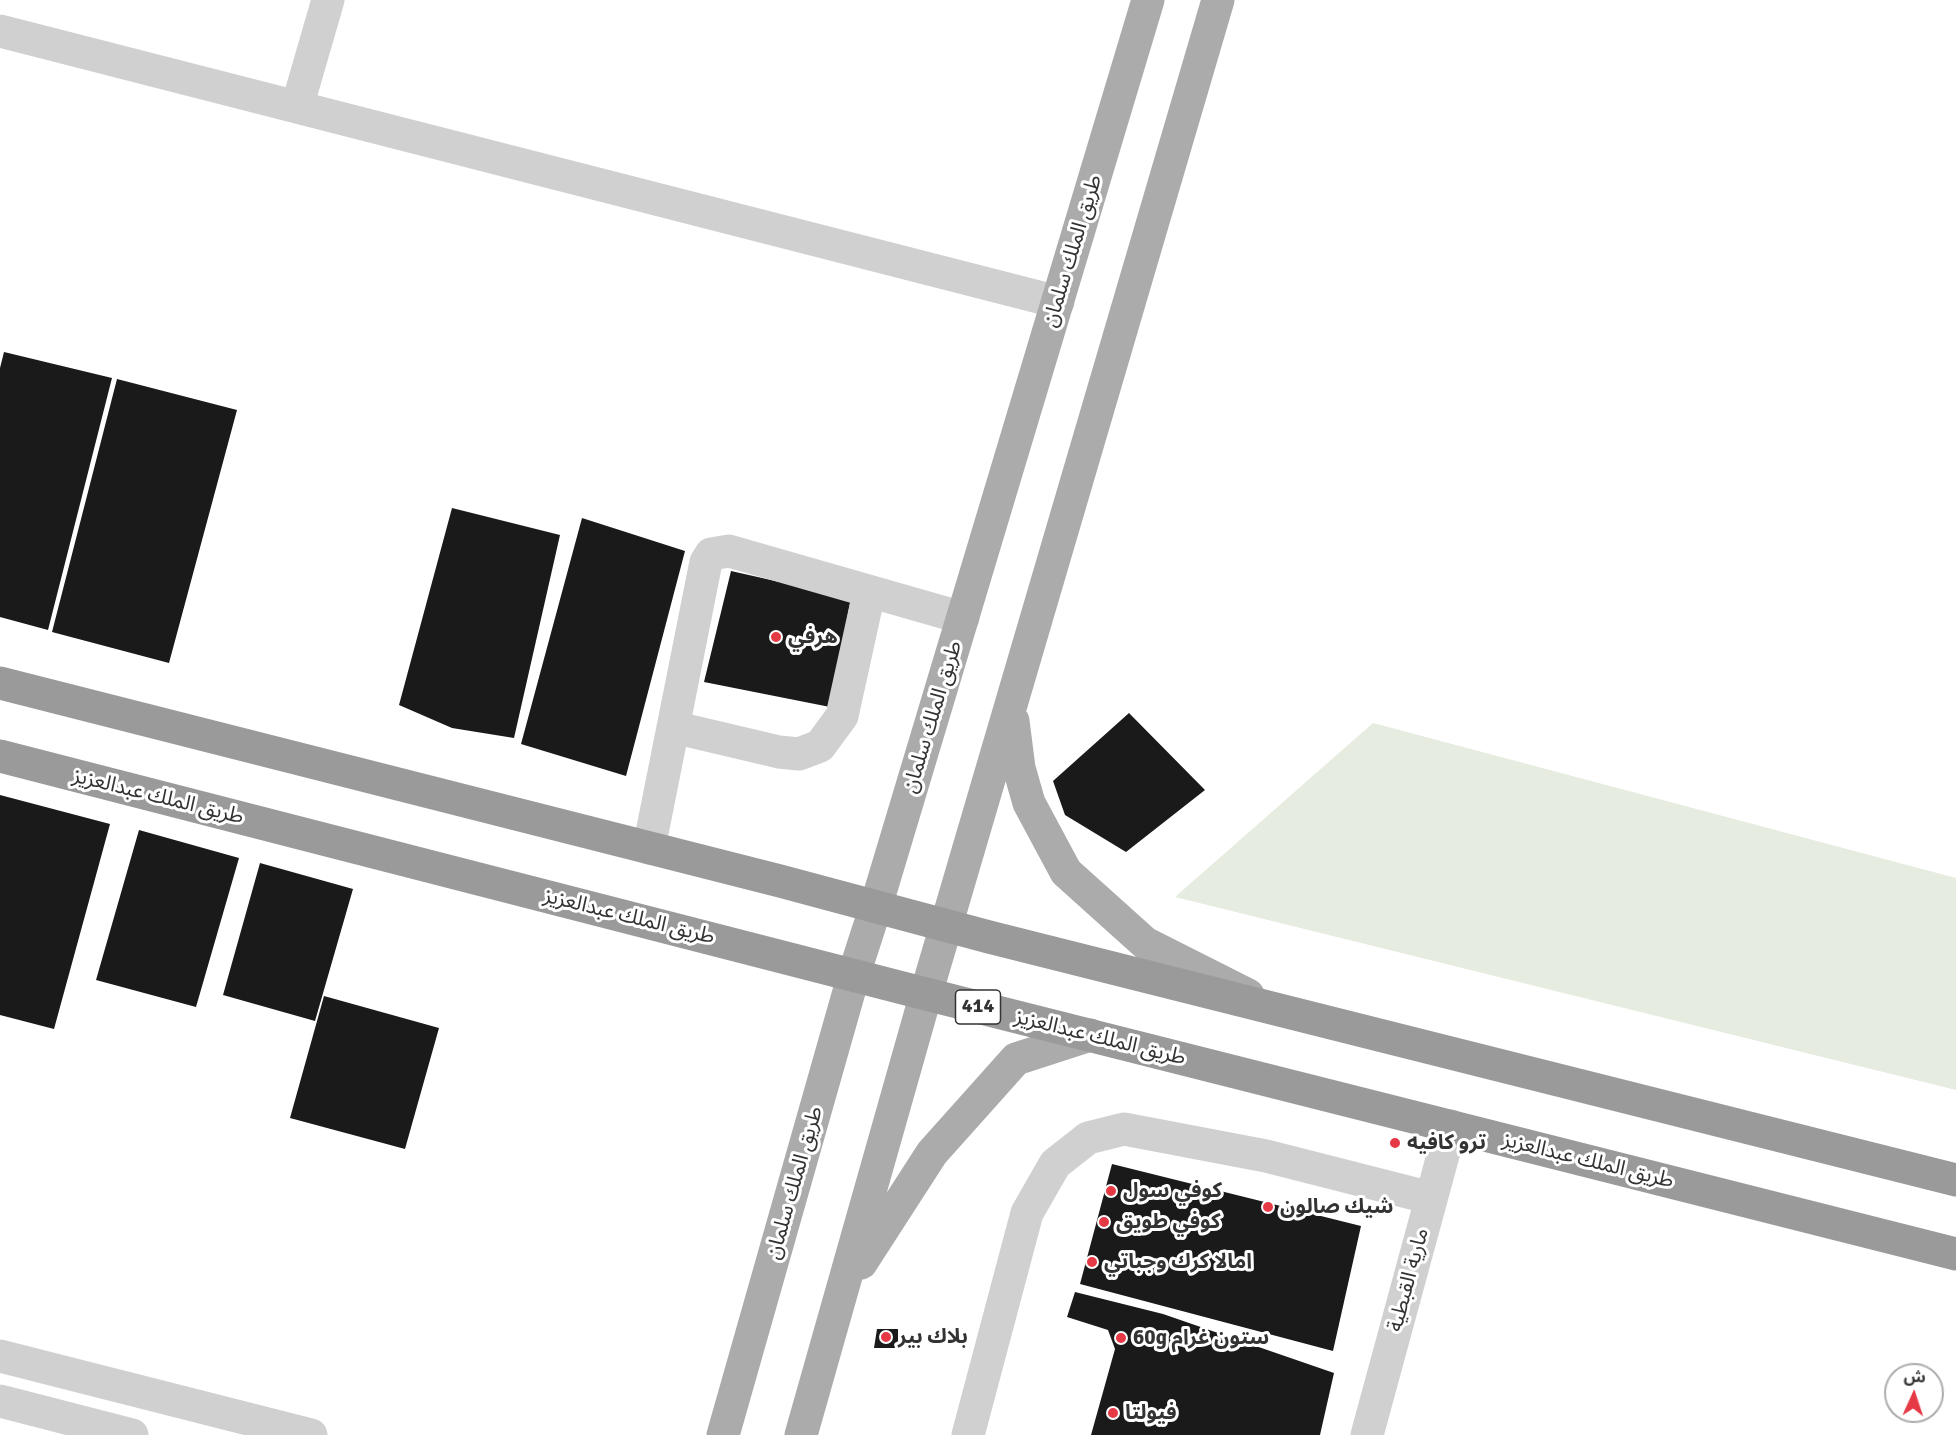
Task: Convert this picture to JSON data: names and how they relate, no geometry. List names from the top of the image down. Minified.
{"streets":{"highway":["طريق الملك عبدالعزيز","414"],"main road":["طريق الملك سلمان"],"street":["مارية القبطية"]},"crossings":[["طريق الملك سلمان","طريق الملك عبدالعزيز"],["طريق الملك عبدالعزيز","مارية القبطية"]],"places":["هرفي","ترو كافيه","كوفي سول","شيك صالون","كوفي طويق","امالا كرك وجباتي","بلاك بير","60g ستون غرام","فيولتا"],"north":"top"}
